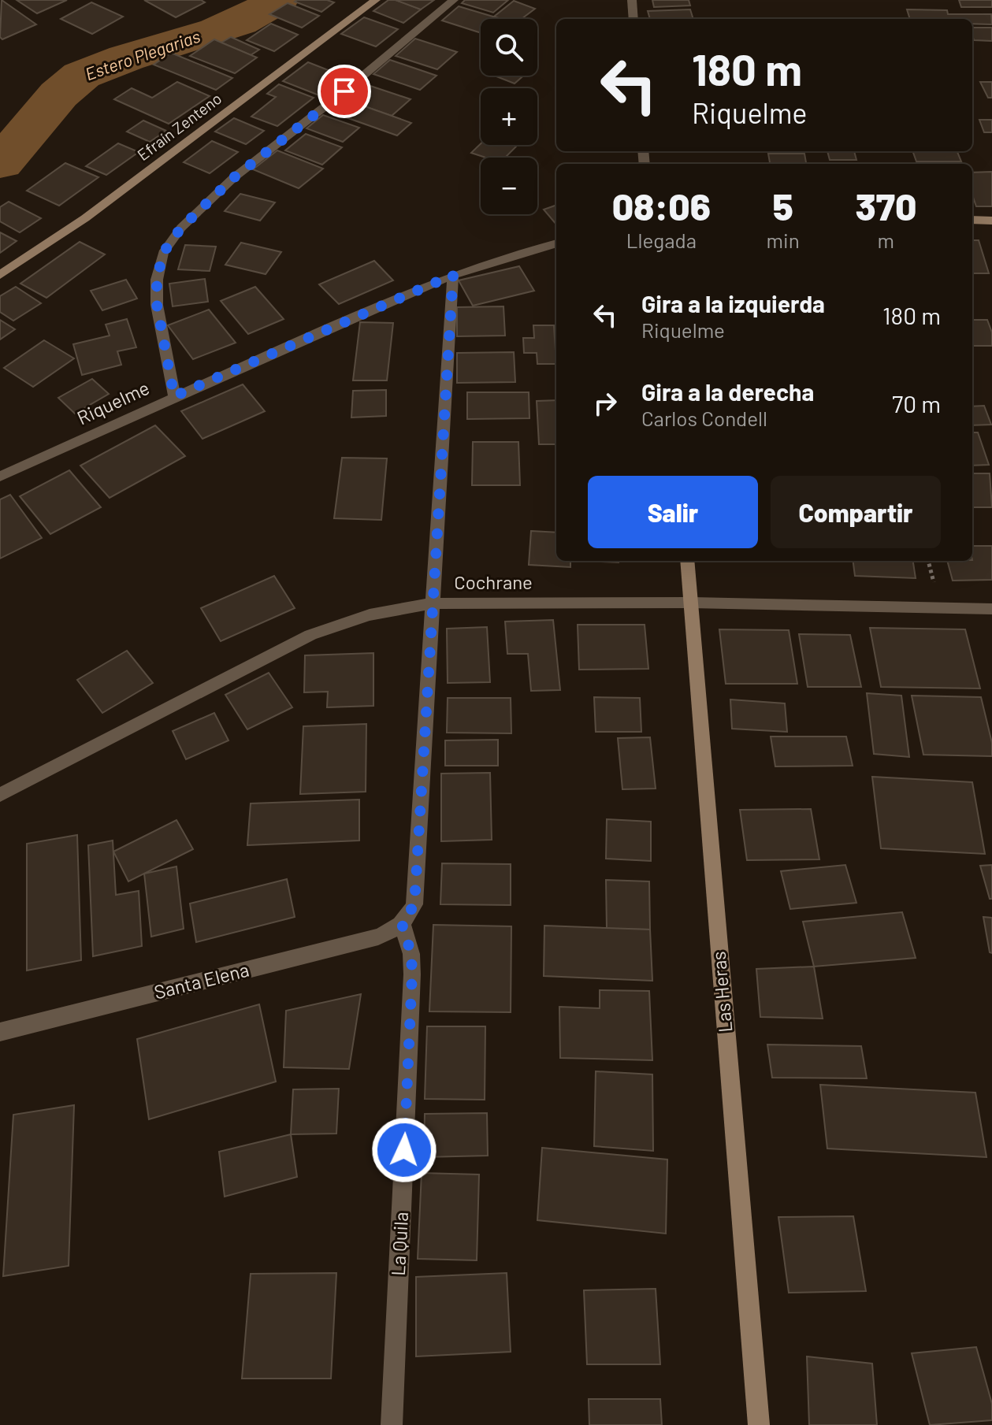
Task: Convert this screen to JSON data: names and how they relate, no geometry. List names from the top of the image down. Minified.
{"streets":{"street":["Efraín Zenteno","Riquelme","Cochrane","Santa Elena","Las Heras","La Quila"]},"crossings":[["Cochrane","Las Heras"],["Santa Elena","La Quila"]],"water":["Estero Plegarias"],"page":{"map_buttons":["+","−"],"turn":["180 m","Riquelme"],"eta":["08:06","Llegada","5","min","370","m"],"list":[{"name":"Gira a la izquierda","note":"Riquelme","value":"180 m"},{"name":"Gira a la derecha","note":"Carlos Condell","value":"70 m"}],"buttons":["Salir","Compartir"]}}
